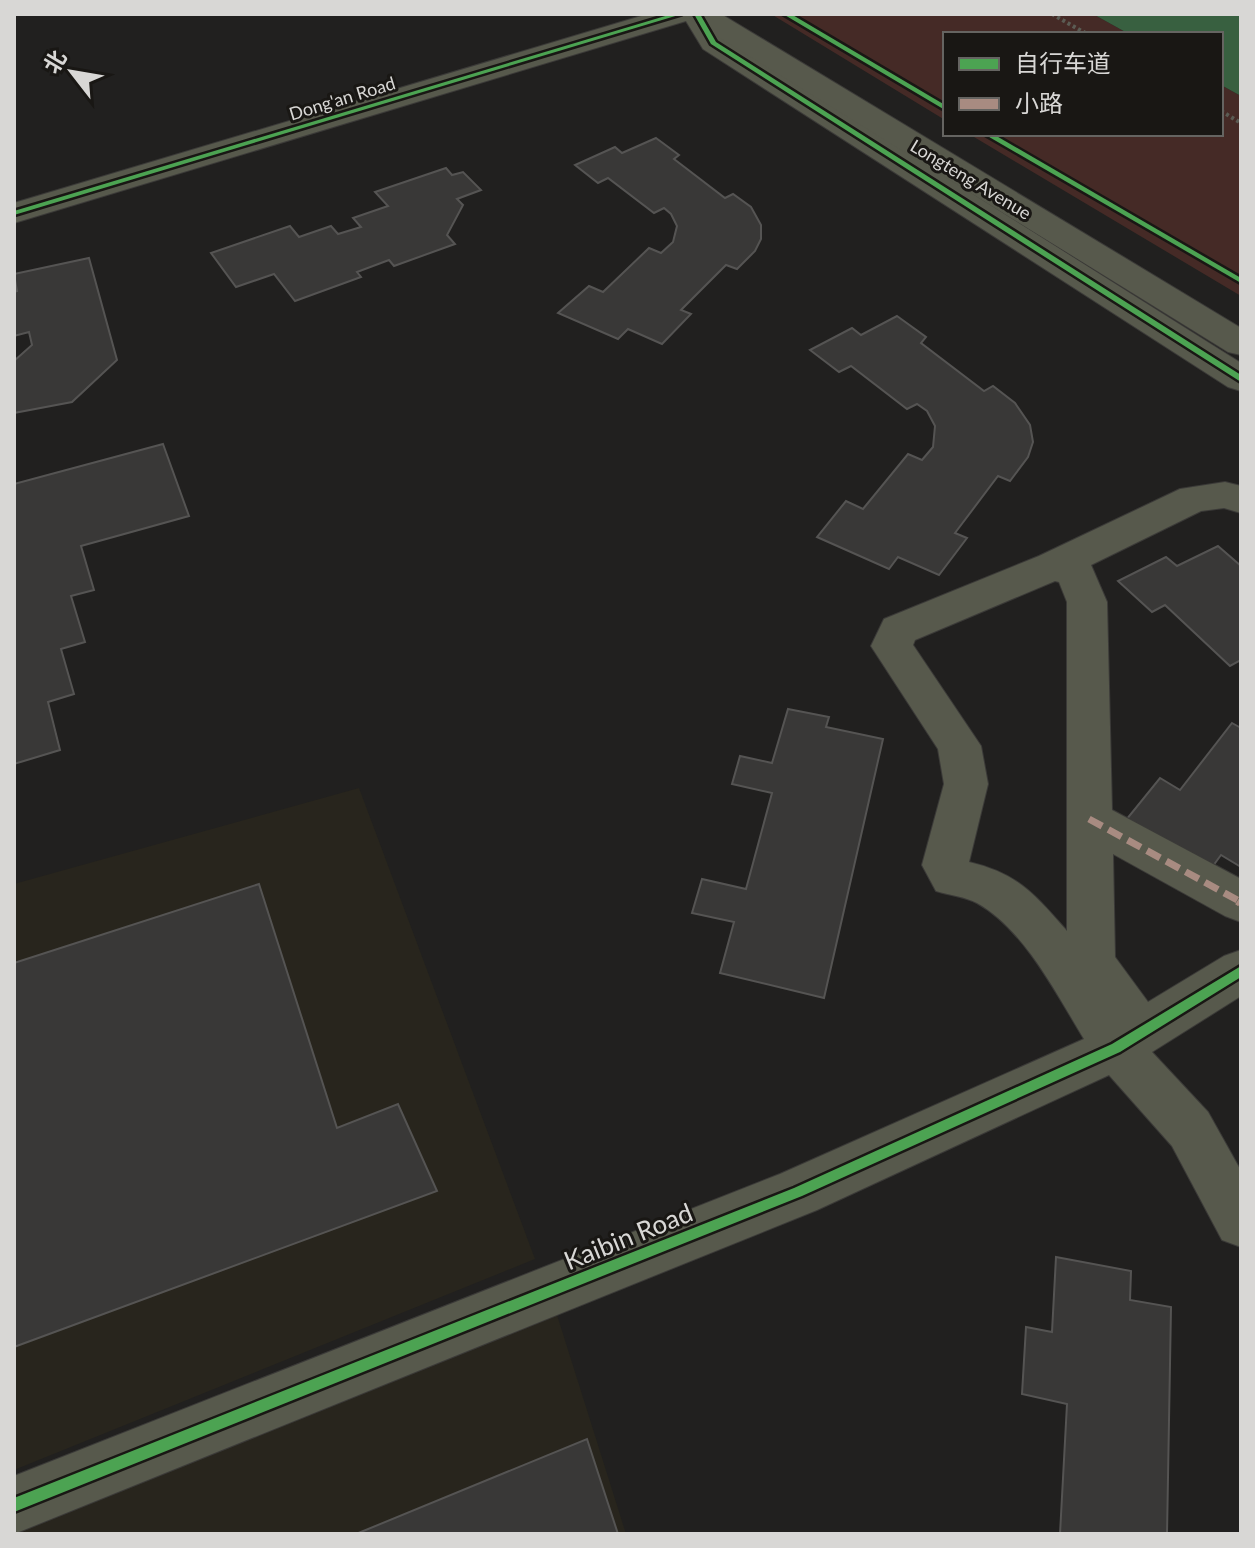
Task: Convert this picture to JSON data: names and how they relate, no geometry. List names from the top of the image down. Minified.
{"streets":{"street":["Dong'an Road","Longteng Avenue","Kaibin Road"]},"legend":["自行车道","小路"],"north":"top left"}
